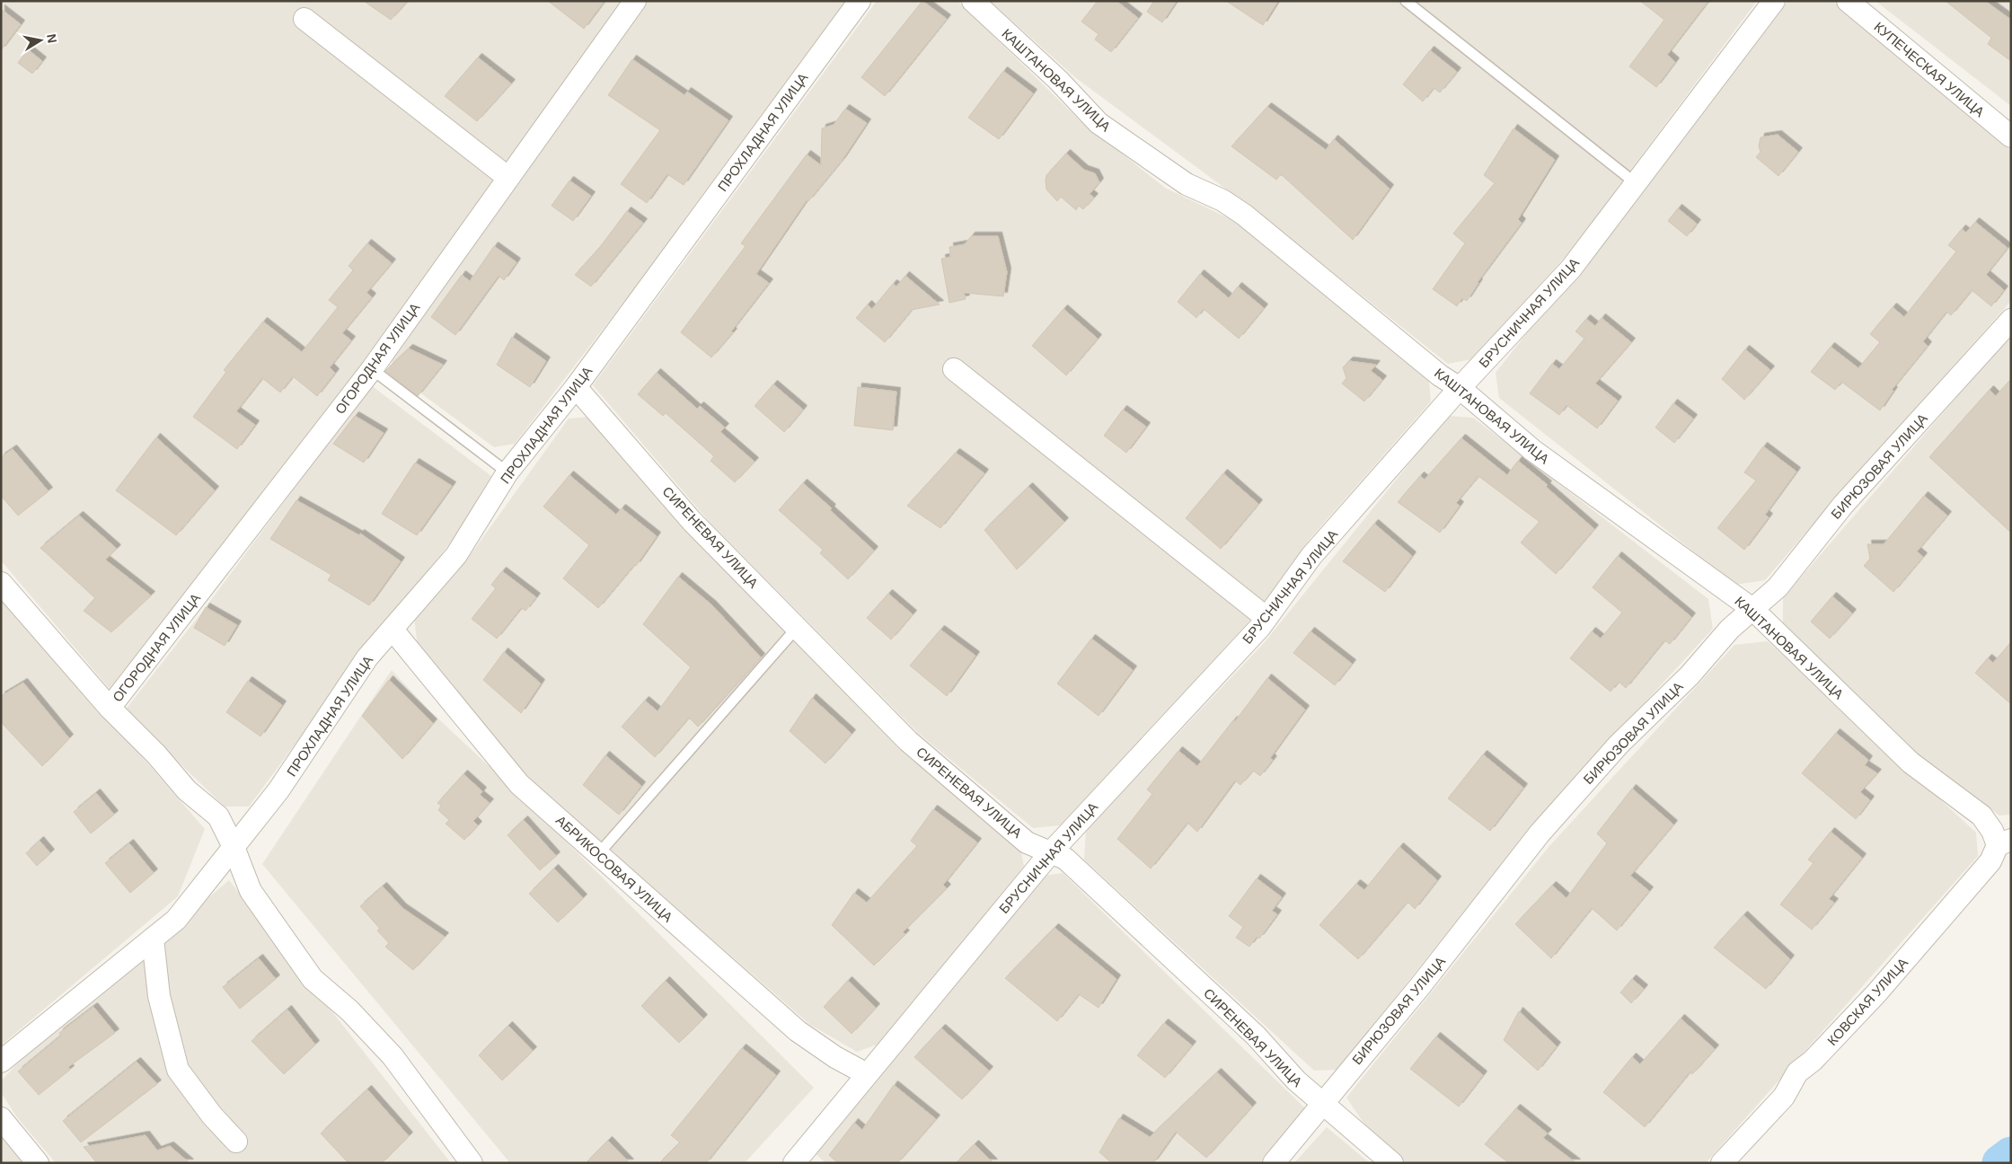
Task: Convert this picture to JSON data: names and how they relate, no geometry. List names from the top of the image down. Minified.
{"streets":{"street":["КУПЕЧЕСКАЯ УЛИЦА","КАШТАНОВАЯ УЛИЦА","ПРОХЛАДНАЯ УЛИЦА","БРУСНИЧНАЯ УЛИЦА","ОГОРОДНАЯ УЛИЦА","БИРЮЗОВАЯ УЛИЦА","СИРЕНЕВАЯ УЛИЦА","АБРИКОСОВАЯ УЛИЦА","КОВСКАЯ УЛИЦА"]},"crossings":[["КАШТАНОВАЯ УЛИЦА","БРУСНИЧНАЯ УЛИЦА"],["КАШТАНОВАЯ УЛИЦА","БИРЮЗОВАЯ УЛИЦА"],["КАШТАНОВАЯ УЛИЦА","КОВСКАЯ УЛИЦА"],["ПРОХЛАДНАЯ УЛИЦА","СИРЕНЕВАЯ УЛИЦА"],["ПРОХЛАДНАЯ УЛИЦА","АБРИКОСОВАЯ УЛИЦА"],["БРУСНИЧНАЯ УЛИЦА","СИРЕНЕВАЯ УЛИЦА"],["БРУСНИЧНАЯ УЛИЦА","АБРИКОСОВАЯ УЛИЦА"],["БИРЮЗОВАЯ УЛИЦА","СИРЕНЕВАЯ УЛИЦА"]],"north":"right"}
